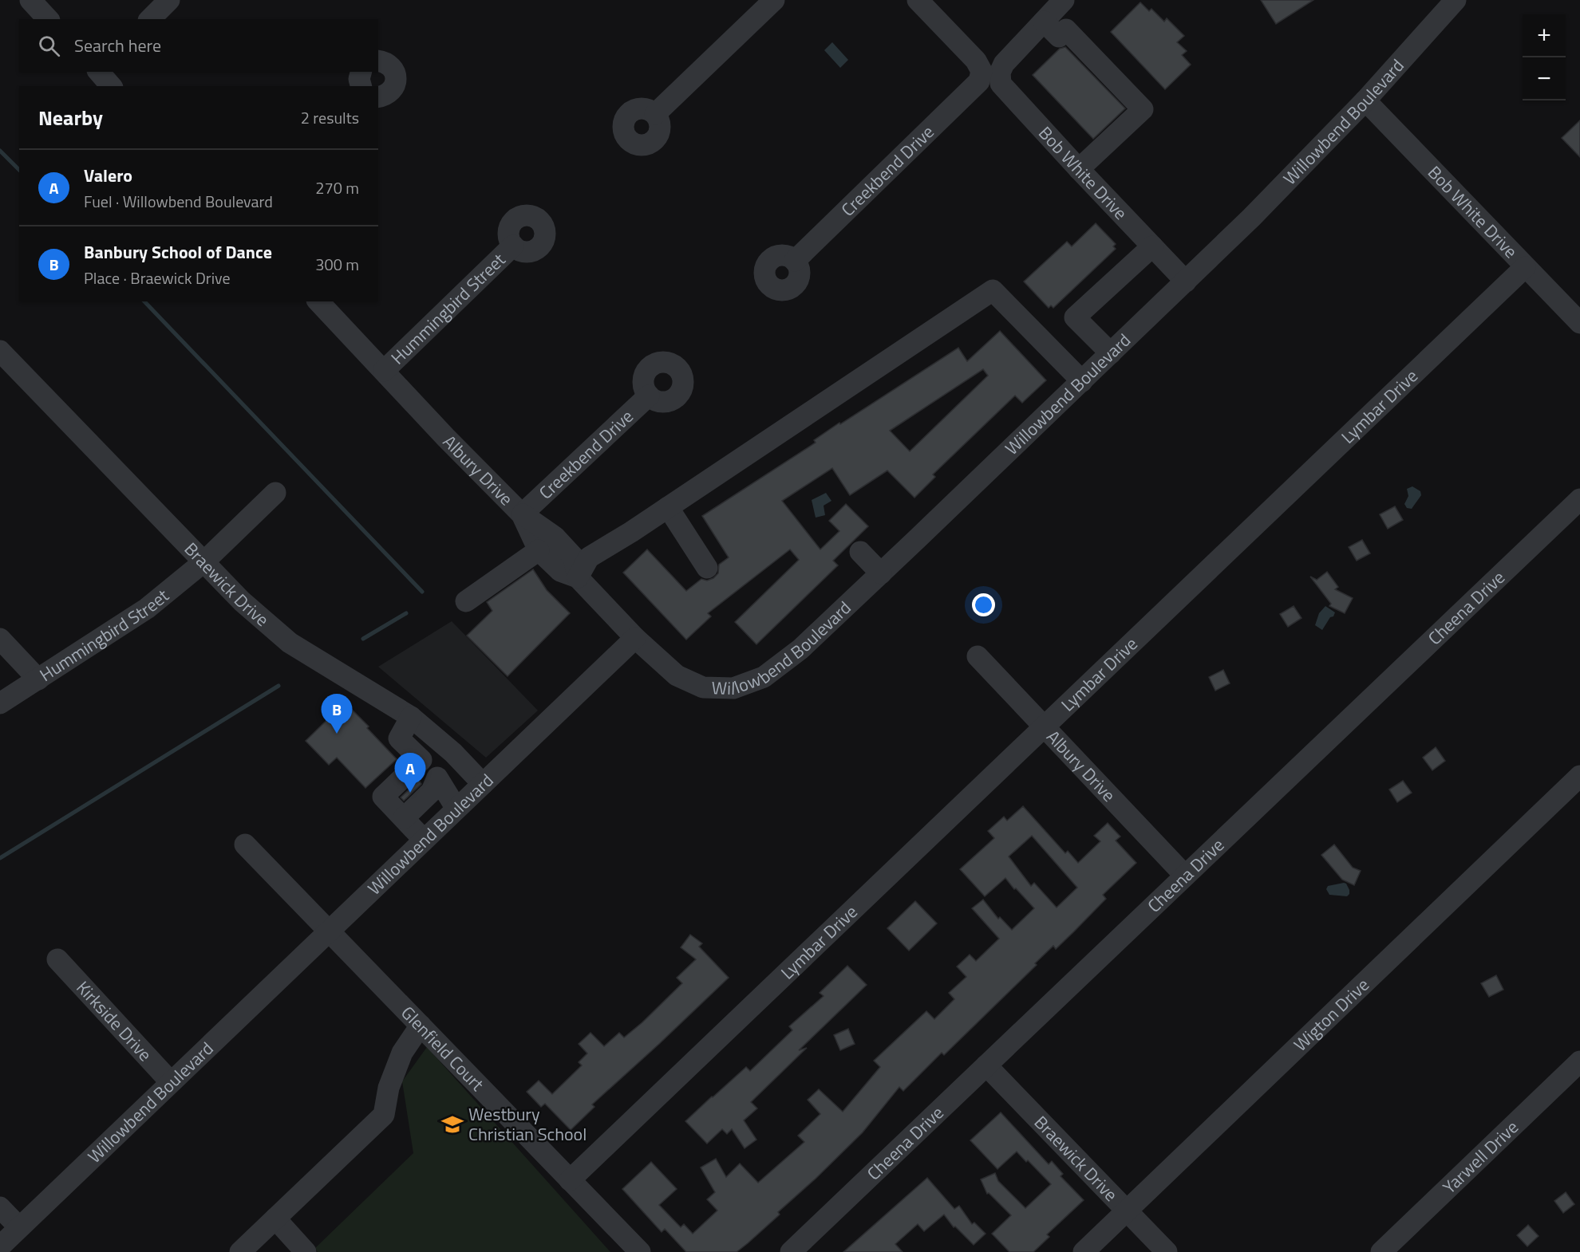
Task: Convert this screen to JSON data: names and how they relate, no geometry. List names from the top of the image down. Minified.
{"streets":{"street":["Willowbend Boulevard","Creekbend Drive","Bob White Drive","Hummingbird Street","Lymbar Drive","Albury Drive","Braewick Drive","Cheena Drive","Wigton Drive","Kirkside Drive","Glenfield Court","Yarwell Drive"]},"crossings":[["Willowbend Boulevard","Bob White Drive"],["Willowbend Boulevard","Albury Drive"],["Willowbend Boulevard","Braewick Drive"],["Willowbend Boulevard","Kirkside Drive"],["Willowbend Boulevard","Glenfield Court"],["Creekbend Drive","Albury Drive"],["Bob White Drive","Lymbar Drive"],["Hummingbird Street","Albury Drive"],["Hummingbird Street","Braewick Drive"],["Lymbar Drive","Albury Drive"],["Lymbar Drive","Glenfield Court"],["Albury Drive","Cheena Drive"],["Braewick Drive","Cheena Drive"],["Braewick Drive","Wigton Drive"]],"places":{"school or university":["Westbury Christian School"]},"page":{"map_buttons":["+","−"],"search":"Search here","heading":["Nearby","2 results"],"list":[{"mark":"A","name":"Valero","note":"Fuel · Willowbend Boulevard","value":"270 m"},{"mark":"B","name":"Banbury School of Dance","note":"Place · Braewick Drive","value":"300 m"}],"pins":["B","A"]}}
